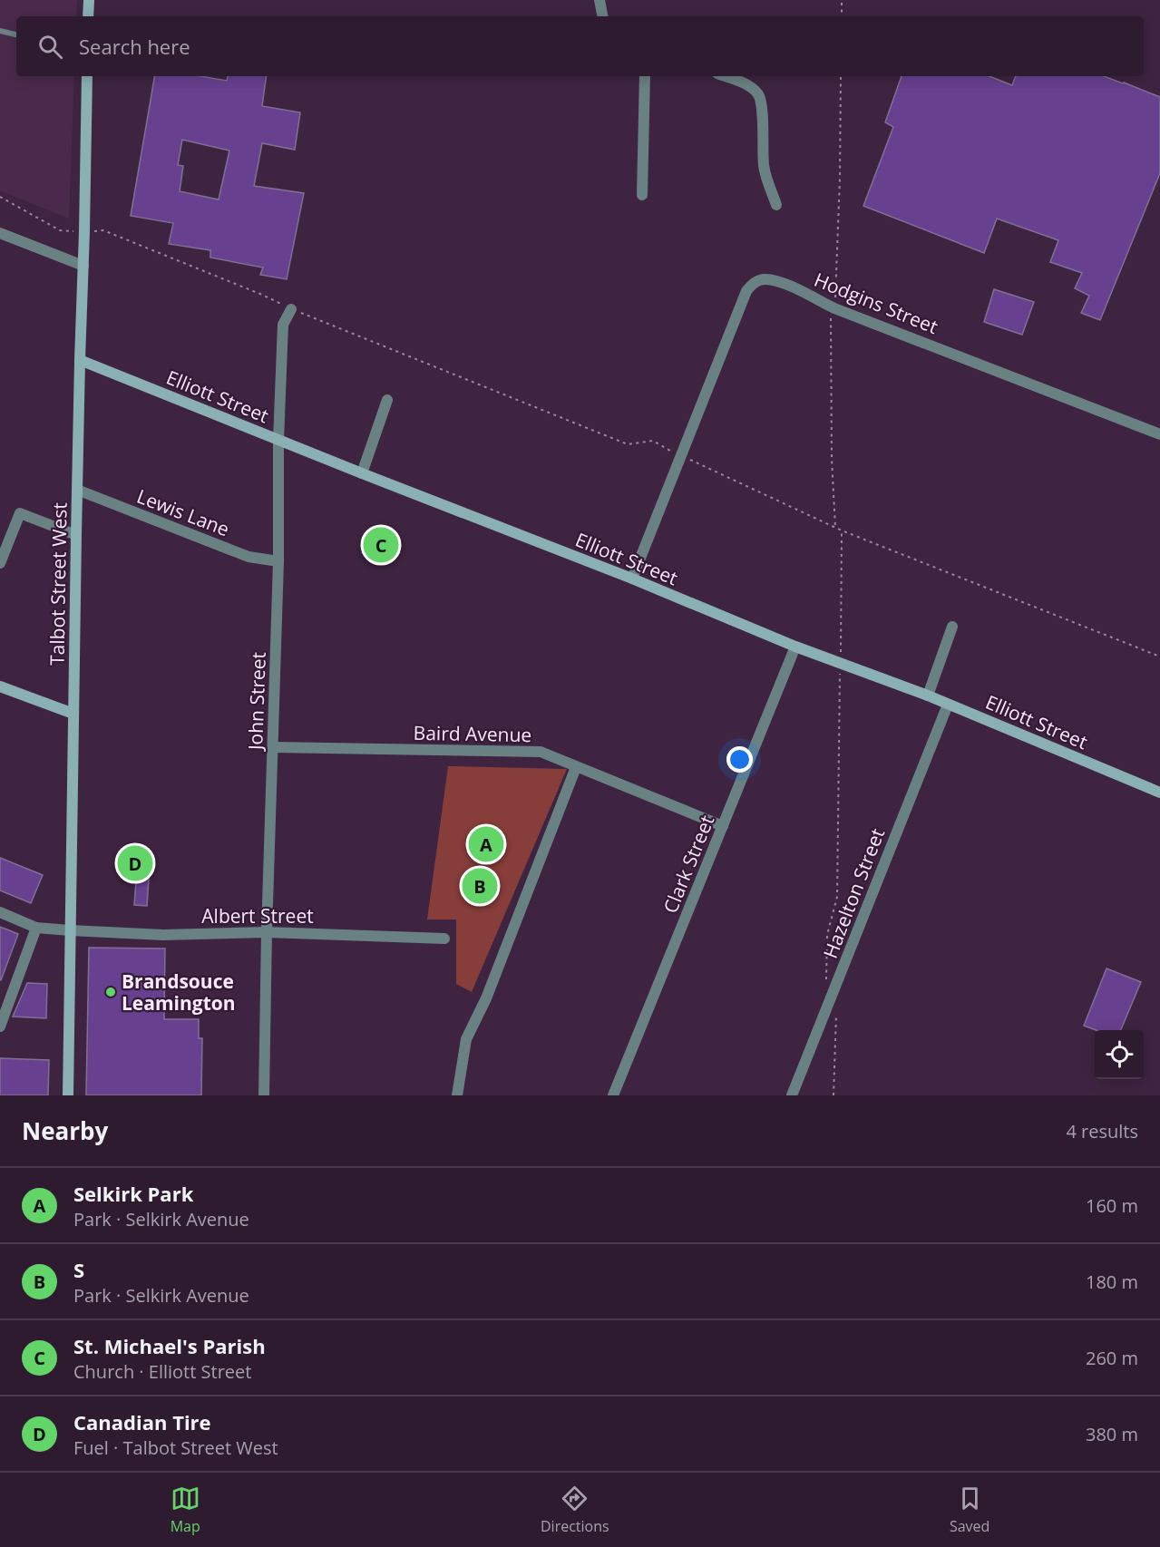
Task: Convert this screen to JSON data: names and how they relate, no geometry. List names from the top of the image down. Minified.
{"streets":{"street":["Hodgins Street","Elliott Street","Lewis Lane","Talbot Street West","John Street","Baird Avenue","Clark Street","Hazelton Street","Albert Street"]},"crossings":[["Elliott Street","Talbot Street West"],["Elliott Street","John Street"],["Elliott Street","Clark Street"],["Elliott Street","Hazelton Street"],["Lewis Lane","Talbot Street West"],["Lewis Lane","John Street"],["Talbot Street West","Albert Street"],["John Street","Baird Avenue"],["John Street","Albert Street"],["Baird Avenue","Clark Street"]],"places":["Brandsouce Leamington"],"page":{"search":"Search here","pins":["C","A","D","B"],"heading":["Nearby","4 results"],"list":[{"mark":"A","name":"Selkirk Park","note":"Park · Selkirk Avenue","value":"160 m"},{"mark":"B","name":"S","note":"Park · Selkirk Avenue","value":"180 m"},{"mark":"C","name":"St. Michael's Parish","note":"Church · Elliott Street","value":"260 m"},{"mark":"D","name":"Canadian Tire","note":"Fuel · Talbot Street West","value":"380 m"}],"nav":["Map","Directions","Saved"]}}
